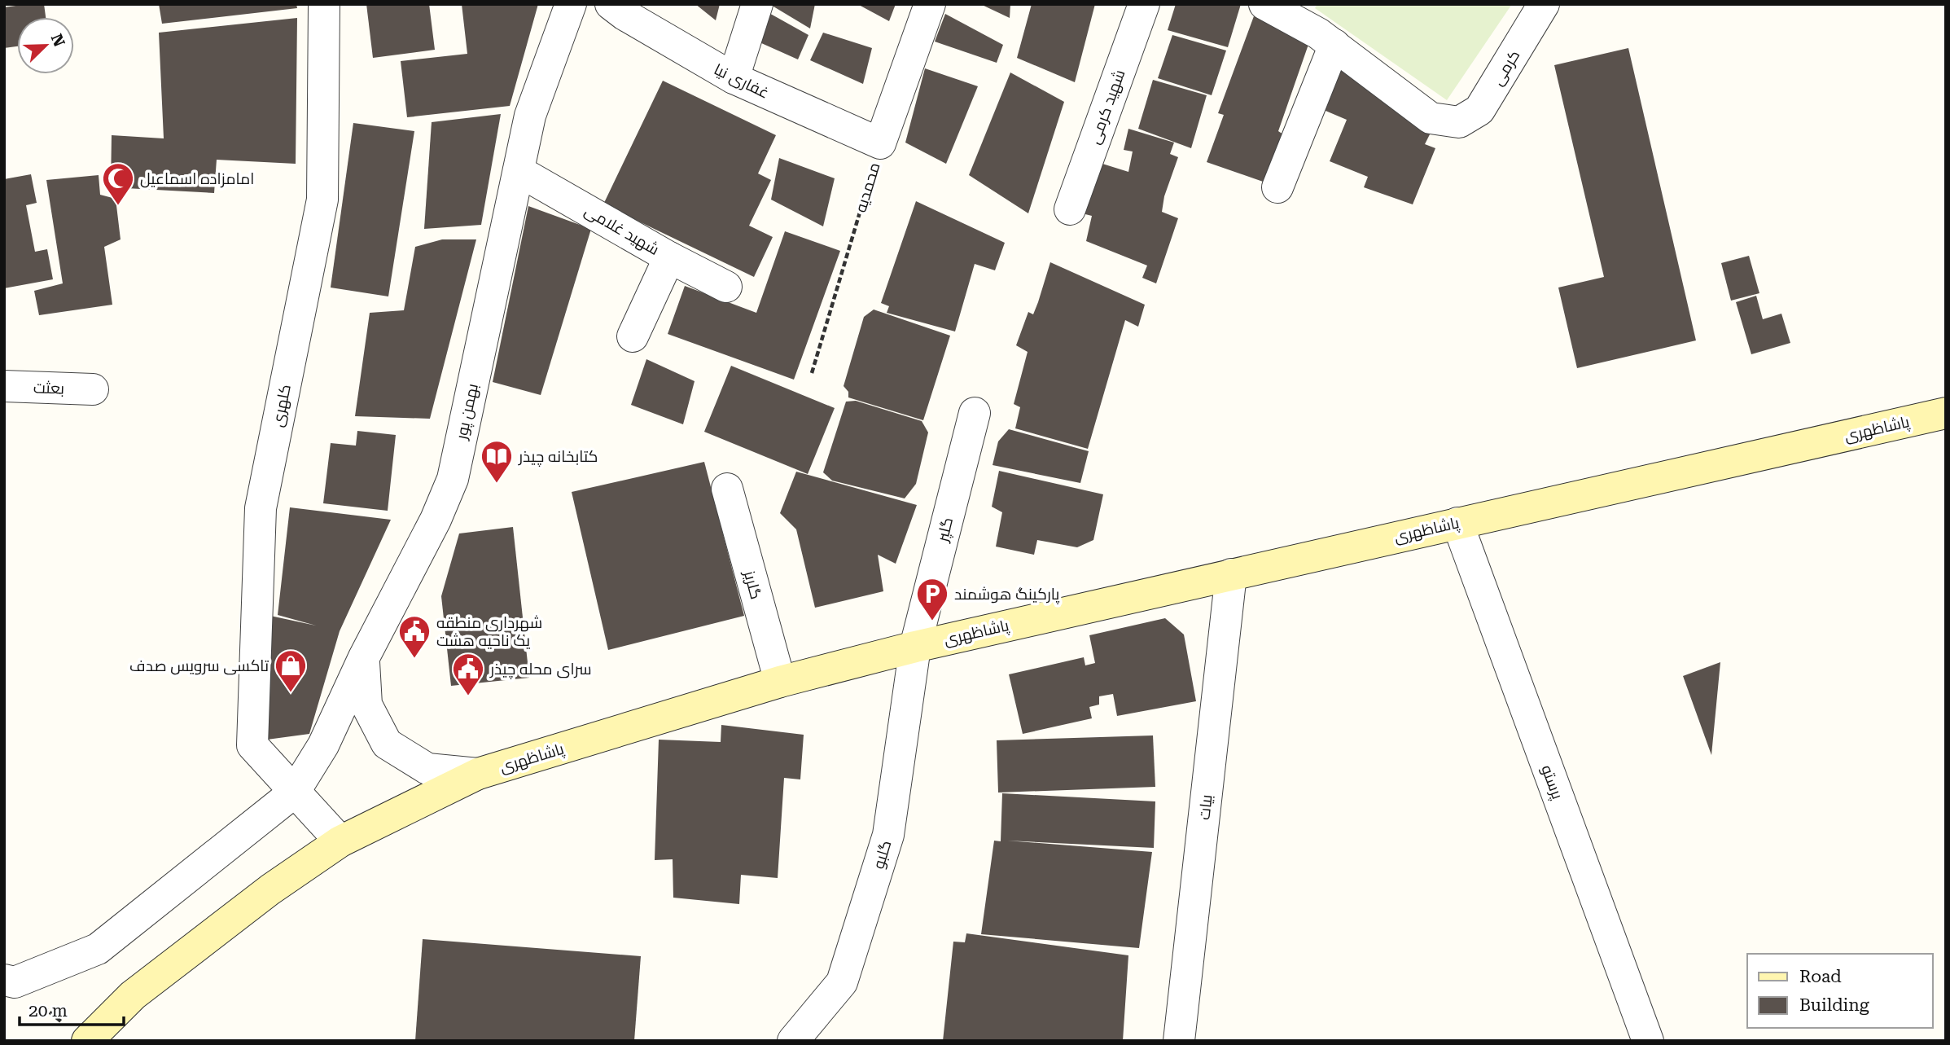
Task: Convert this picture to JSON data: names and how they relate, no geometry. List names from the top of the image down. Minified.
{"streets":{"main road":["پاشاظهری"],"street":["کرمی","غفاری نیا","شهید کرمی","محمدیه","شهید غلامی","بعثت","کلهری","بهمن پور","گلپر","گلریز","پرستو","بیات","گلبو"]},"crossings":[["غفاری نیا","محمدیه"],["شهید غلامی","بهمن پور"],["کلهری","بهمن پور"],["کلهری","پاشاظهری"],["پاشاظهری","گلپر"],["پاشاظهری","گلریز"],["پاشاظهری","پرستو"],["پاشاظهری","بیات"],["پاشاظهری","گلبو"],["گلپر","گلبو"]],"places":{"mosque":["امامزاده اسماعیل"],"library":["کتابخانه چیذر"],"parking":["پارکینگ هوشمند"],"public building":["شهرداری منطقه یک ناحیه هشت","سرای محله چیذر"],"shop":["تاکسی سرویس صدف"]},"legend":["Road","Building"],"scale_bar":"20 m","north":"top right"}
